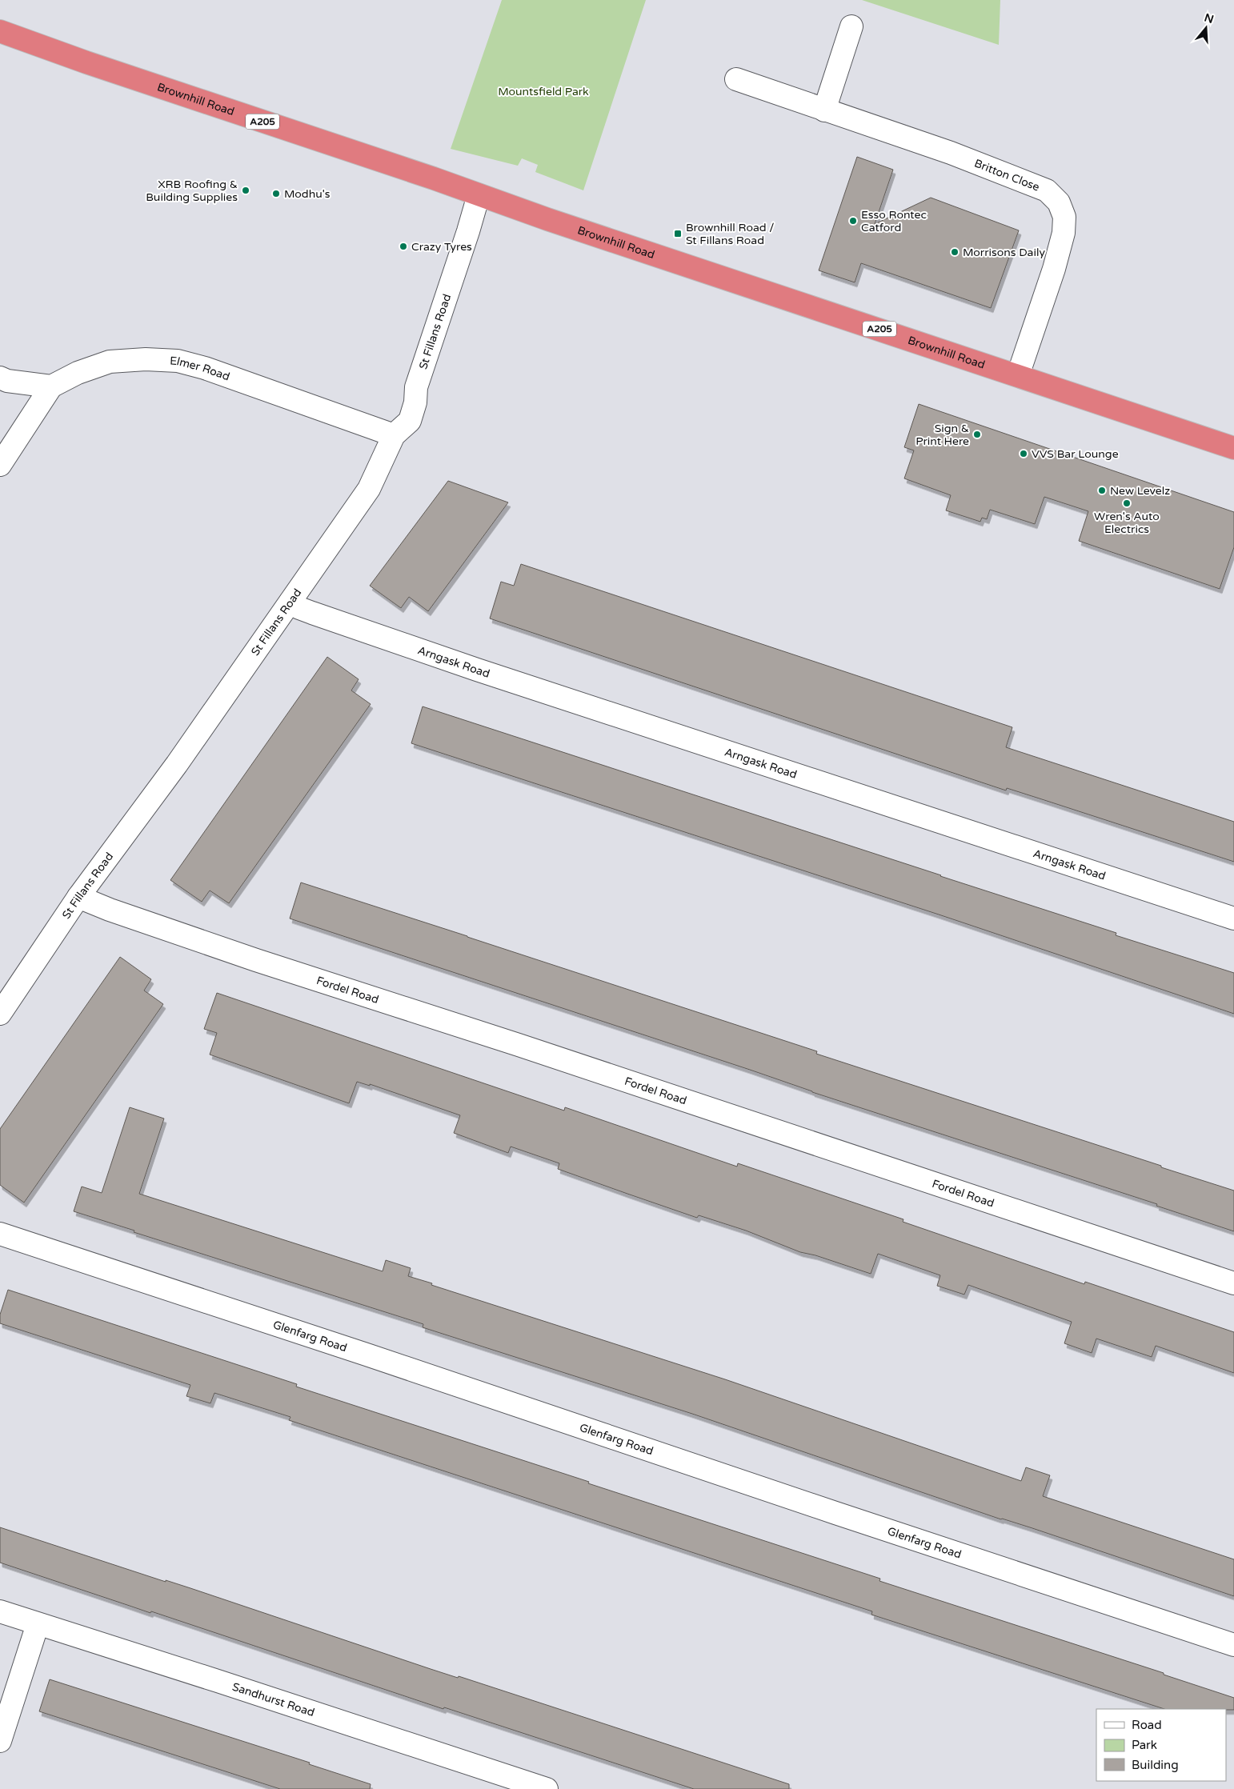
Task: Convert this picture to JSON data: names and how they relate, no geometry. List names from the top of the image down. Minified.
{"streets":{"highway":["Brownhill Road","A205"],"street":["Britton Close","St Fillans Road","Elmer Road","Arngask Road","Fordel Road","Glenfarg Road","Sandhurst Road"]},"crossings":[["Brownhill Road","Britton Close"],["Brownhill Road","St Fillans Road"],["St Fillans Road","Elmer Road"],["St Fillans Road","Arngask Road"],["St Fillans Road","Fordel Road"]],"parks":["Mountsfield Park"],"places":{"other":["XRB Roofing & Building Supplies","Modhu's","Esso Rontec Catford","Crazy Tyres","Morrisons Daily","Sign & Print Here","VVS Bar Lounge","New Levelz","Wren's Auto Electrics"],"transit":["Brownhill Road / St Fillans Road"]},"legend":["Road","Park","Building"],"north":"top"}
